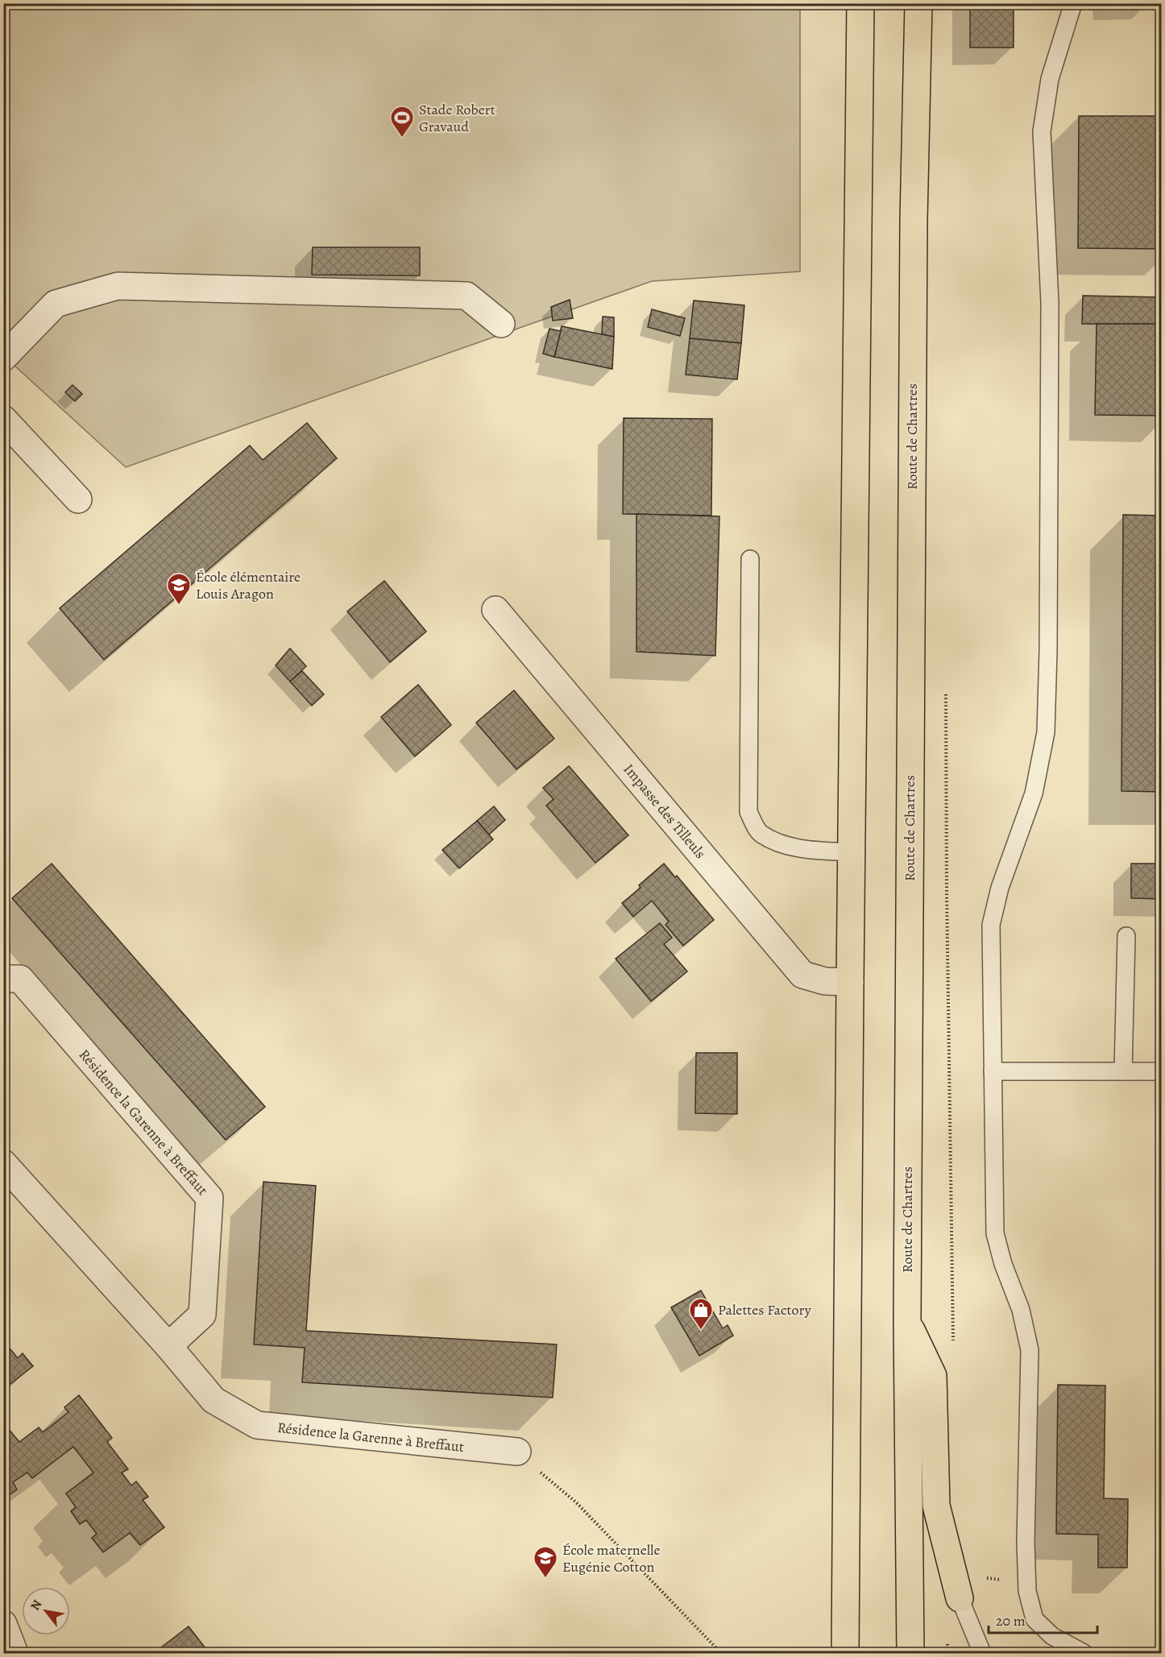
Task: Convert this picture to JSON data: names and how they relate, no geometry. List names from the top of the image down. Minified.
{"streets":{"main road":["Route de Chartres"],"street":["Impasse des Tilleuls","Résidence la Garenne à Breffaut"]},"places":{"sports":["Stade Robert Gravaud"],"school or university":["École élémentaire Louis Aragon","École maternelle Eugénie Cotton"],"shop":["Palettes Factory"]},"scale_bar":"20 m","north":"top left"}
